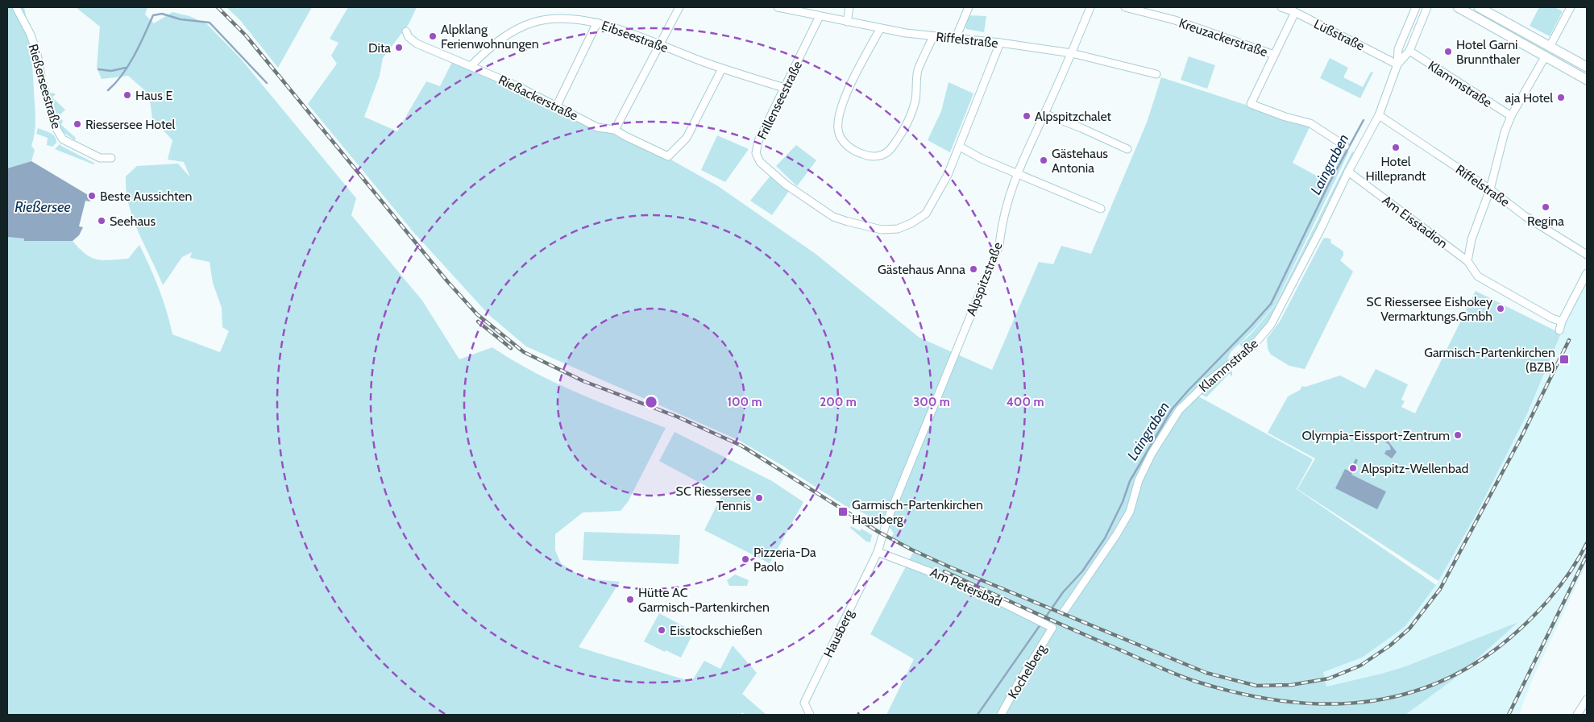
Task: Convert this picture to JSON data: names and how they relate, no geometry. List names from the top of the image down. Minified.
{"streets":{"street":["Lüßstraße","Eibseestraße","Kreuzackerstraße","Riffelstraße","Klammstraße","Rießerseestraße","Rießackerstraße","Frillenseestraße","Am Eisstadion","Alpspitzstraße","Am Petersbad","Hausberg","Kochelberg"]},"crossings":[["Lüßstraße","Kreuzackerstraße"],["Lüßstraße","Klammstraße"],["Eibseestraße","Rießackerstraße"],["Eibseestraße","Frillenseestraße"],["Riffelstraße","Klammstraße"],["Riffelstraße","Frillenseestraße"],["Riffelstraße","Alpspitzstraße"],["Klammstraße","Am Eisstadion"],["Alpspitzstraße","Am Petersbad"],["Alpspitzstraße","Hausberg"],["Am Petersbad","Hausberg"],["Am Petersbad","Kochelberg"]],"water":["Laingraben","Rießersee"],"places":{"other":["Alpklang Ferienwohnungen","Dita","Hotel Garni Brunnthaler","Haus E","aja Hotel","Alpspitzchalet","Riessersee Hotel","Hotel Hilleprandt","Gästehaus Antonia","Beste Aussichten","Regina","Seehaus","Gästehaus Anna","SC Riessersee Eishokey Vermarktungs.Gmbh","Olympia-Eissport-Zentrum","Alpspitz-Wellenbad","SC Riessersee Tennis","Pizzeria-Da Paolo","Hütte AC Garmisch-Partenkirchen","Eisstockschießen"],"transit":["Garmisch-Partenkirchen (BZB)","Garmisch-Partenkirchen Hausberg"]},"rings":["100 m","200 m","300 m","400 m"]}
